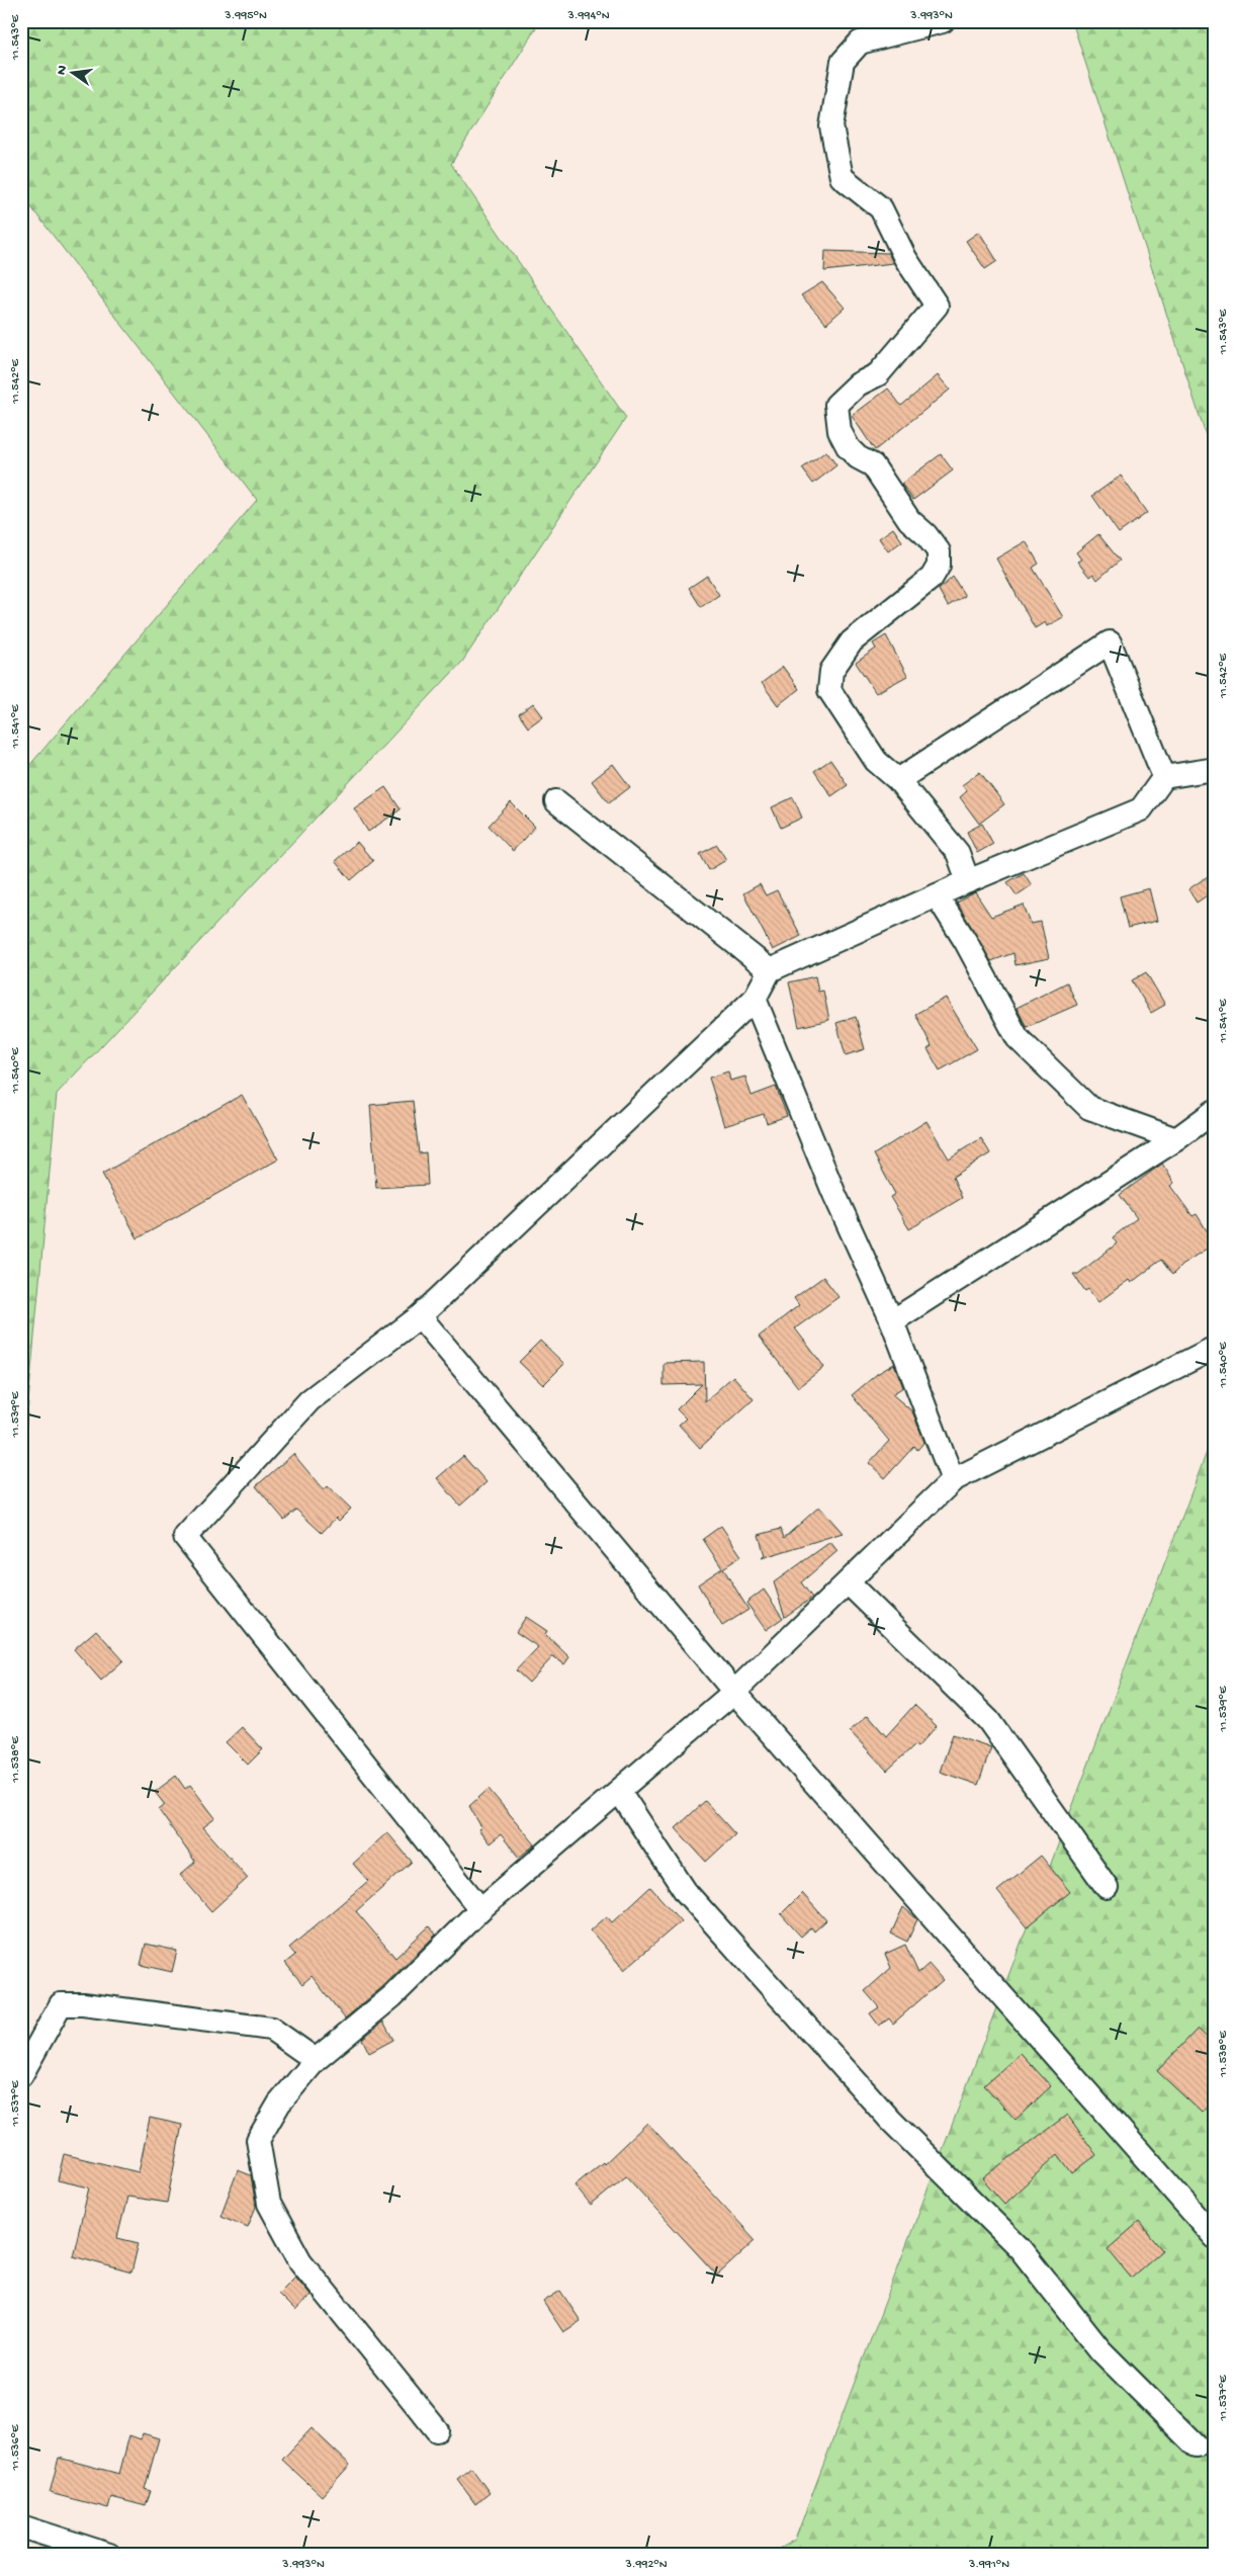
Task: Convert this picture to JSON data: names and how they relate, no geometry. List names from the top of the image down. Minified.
{"north":"left","coordinates":["3.995°N","3.994°N","3.993°N","11.543°E","11.542°E","11.541°E","11.540°E","11.539°E","11.538°E","11.537°E","11.536°E","3.992°N","3.991°N"]}
